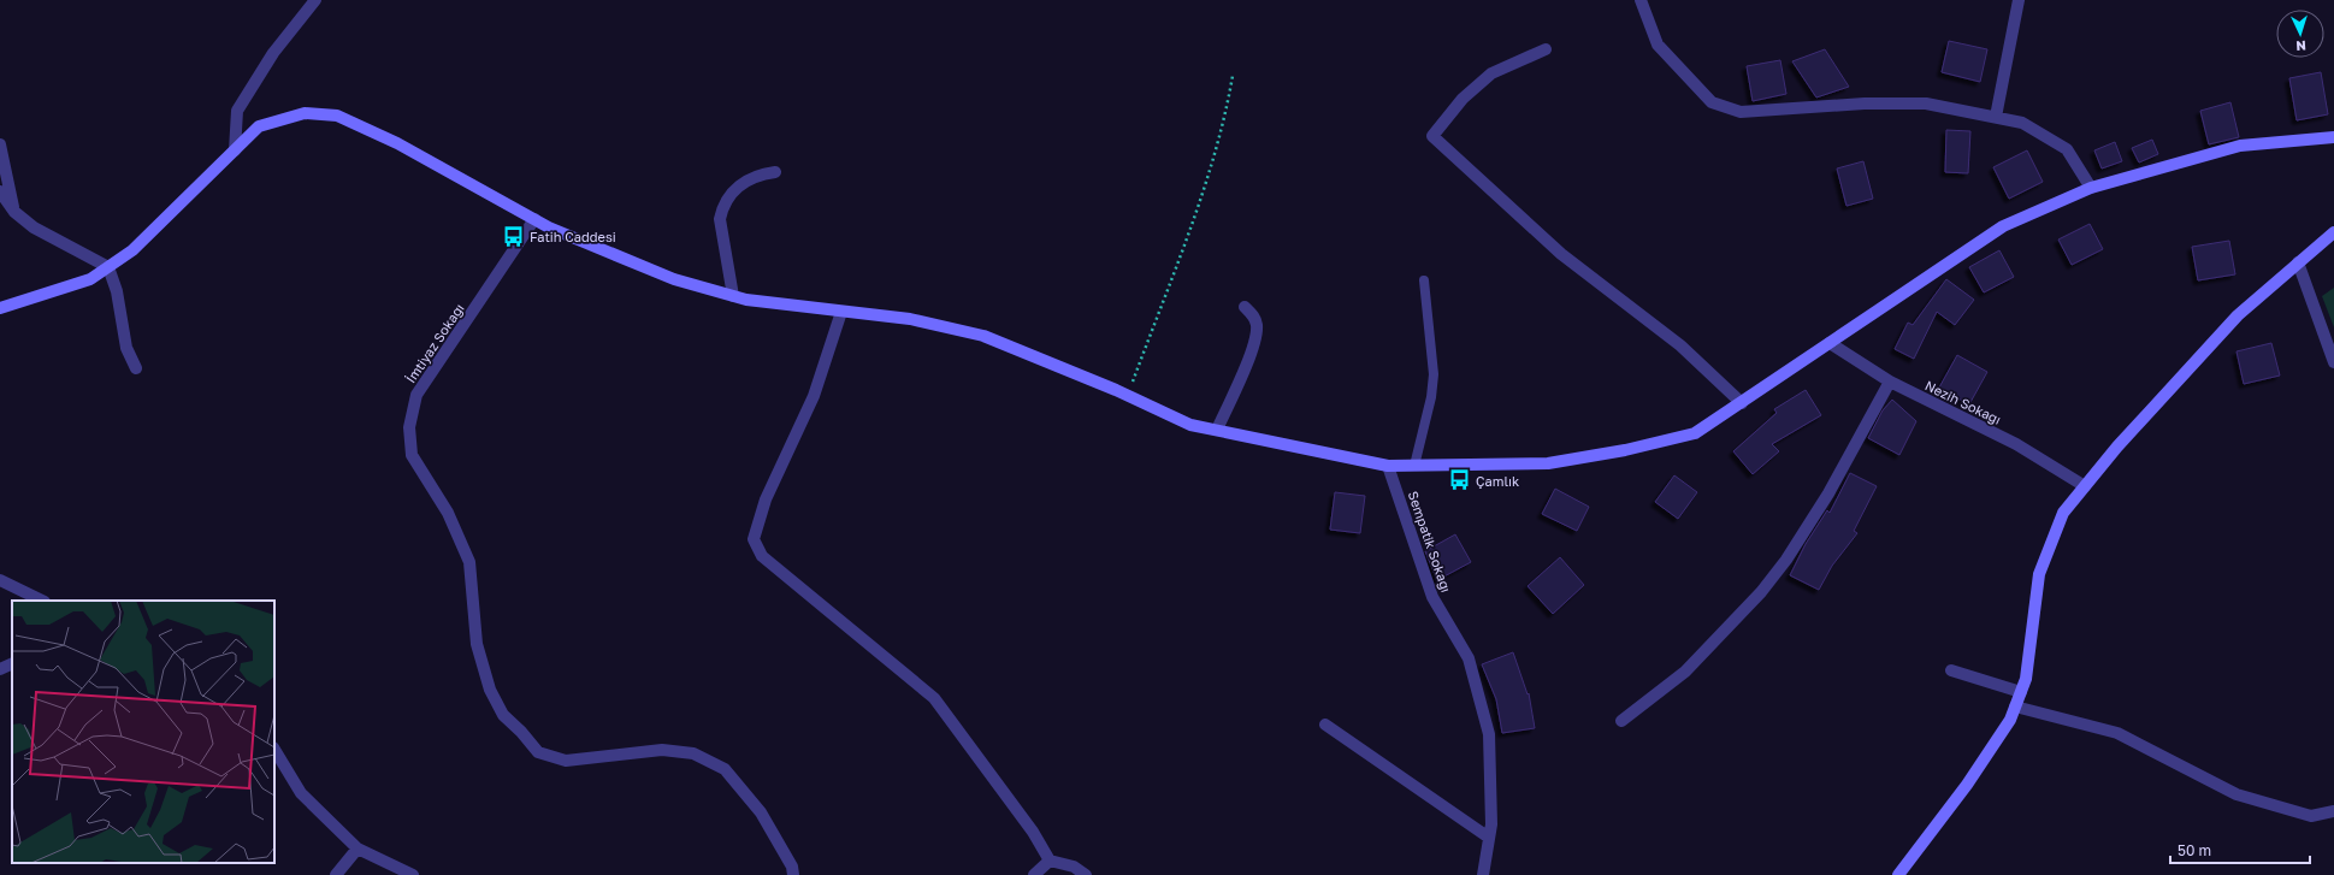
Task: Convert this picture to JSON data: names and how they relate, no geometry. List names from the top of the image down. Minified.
{"streets":{"street":["İmtiyaz Sokağı","Nezih Sokağı","Sempatik Sokağı"]},"places":{"bus stop":["Fatih Caddesi","Çamlık"]},"scale_bar":"50 m","north":"bottom"}
